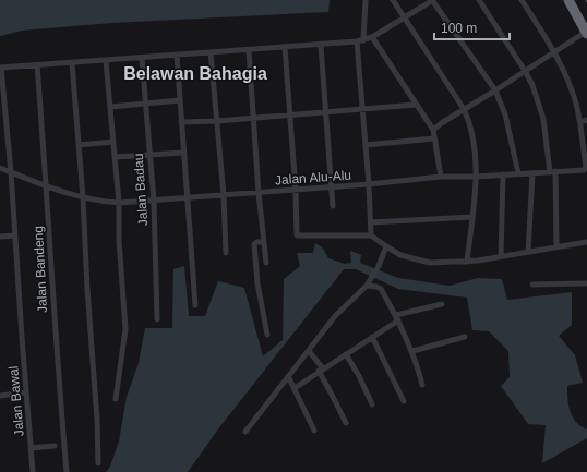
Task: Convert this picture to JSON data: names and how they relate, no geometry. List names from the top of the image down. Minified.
{"streets":{"street":["Jalan Alu-Alu","Jalan Badau","Jalan Bandeng","Jalan Bawal"]},"crossings":[["Jalan Alu-Alu","Jalan Badau"],["Jalan Alu-Alu","Jalan Bandeng"],["Jalan Alu-Alu","Jalan Bawal"]],"districts":["Belawan Bahagia"],"scale_bar":"100 m"}
